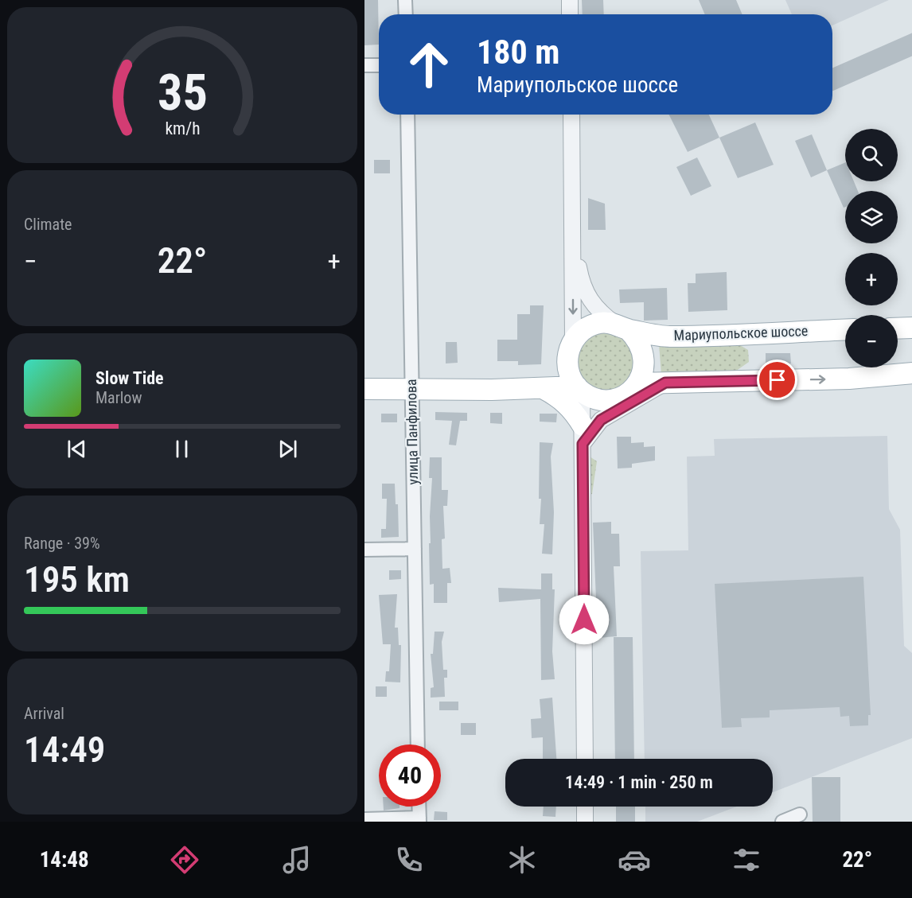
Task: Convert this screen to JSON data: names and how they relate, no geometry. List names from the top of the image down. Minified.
{"streets":{"main road":["Мариупольское шоссе"],"street":["улица Панфилова"]},"page":{"turn":["180 m","Мариупольское шоссе"],"map_buttons":["+","−"],"tile":["Climate",["Range · 39%","195 km"],["Arrival","14:49"]],"heat":["−","22°","+"],"song":["Slow Tide","Marlow"],"limit":"40","trip":"14:49 · 1 min · 250 m","tabs":["14:48","22°"],"gauge":["35","km/h"]}}
